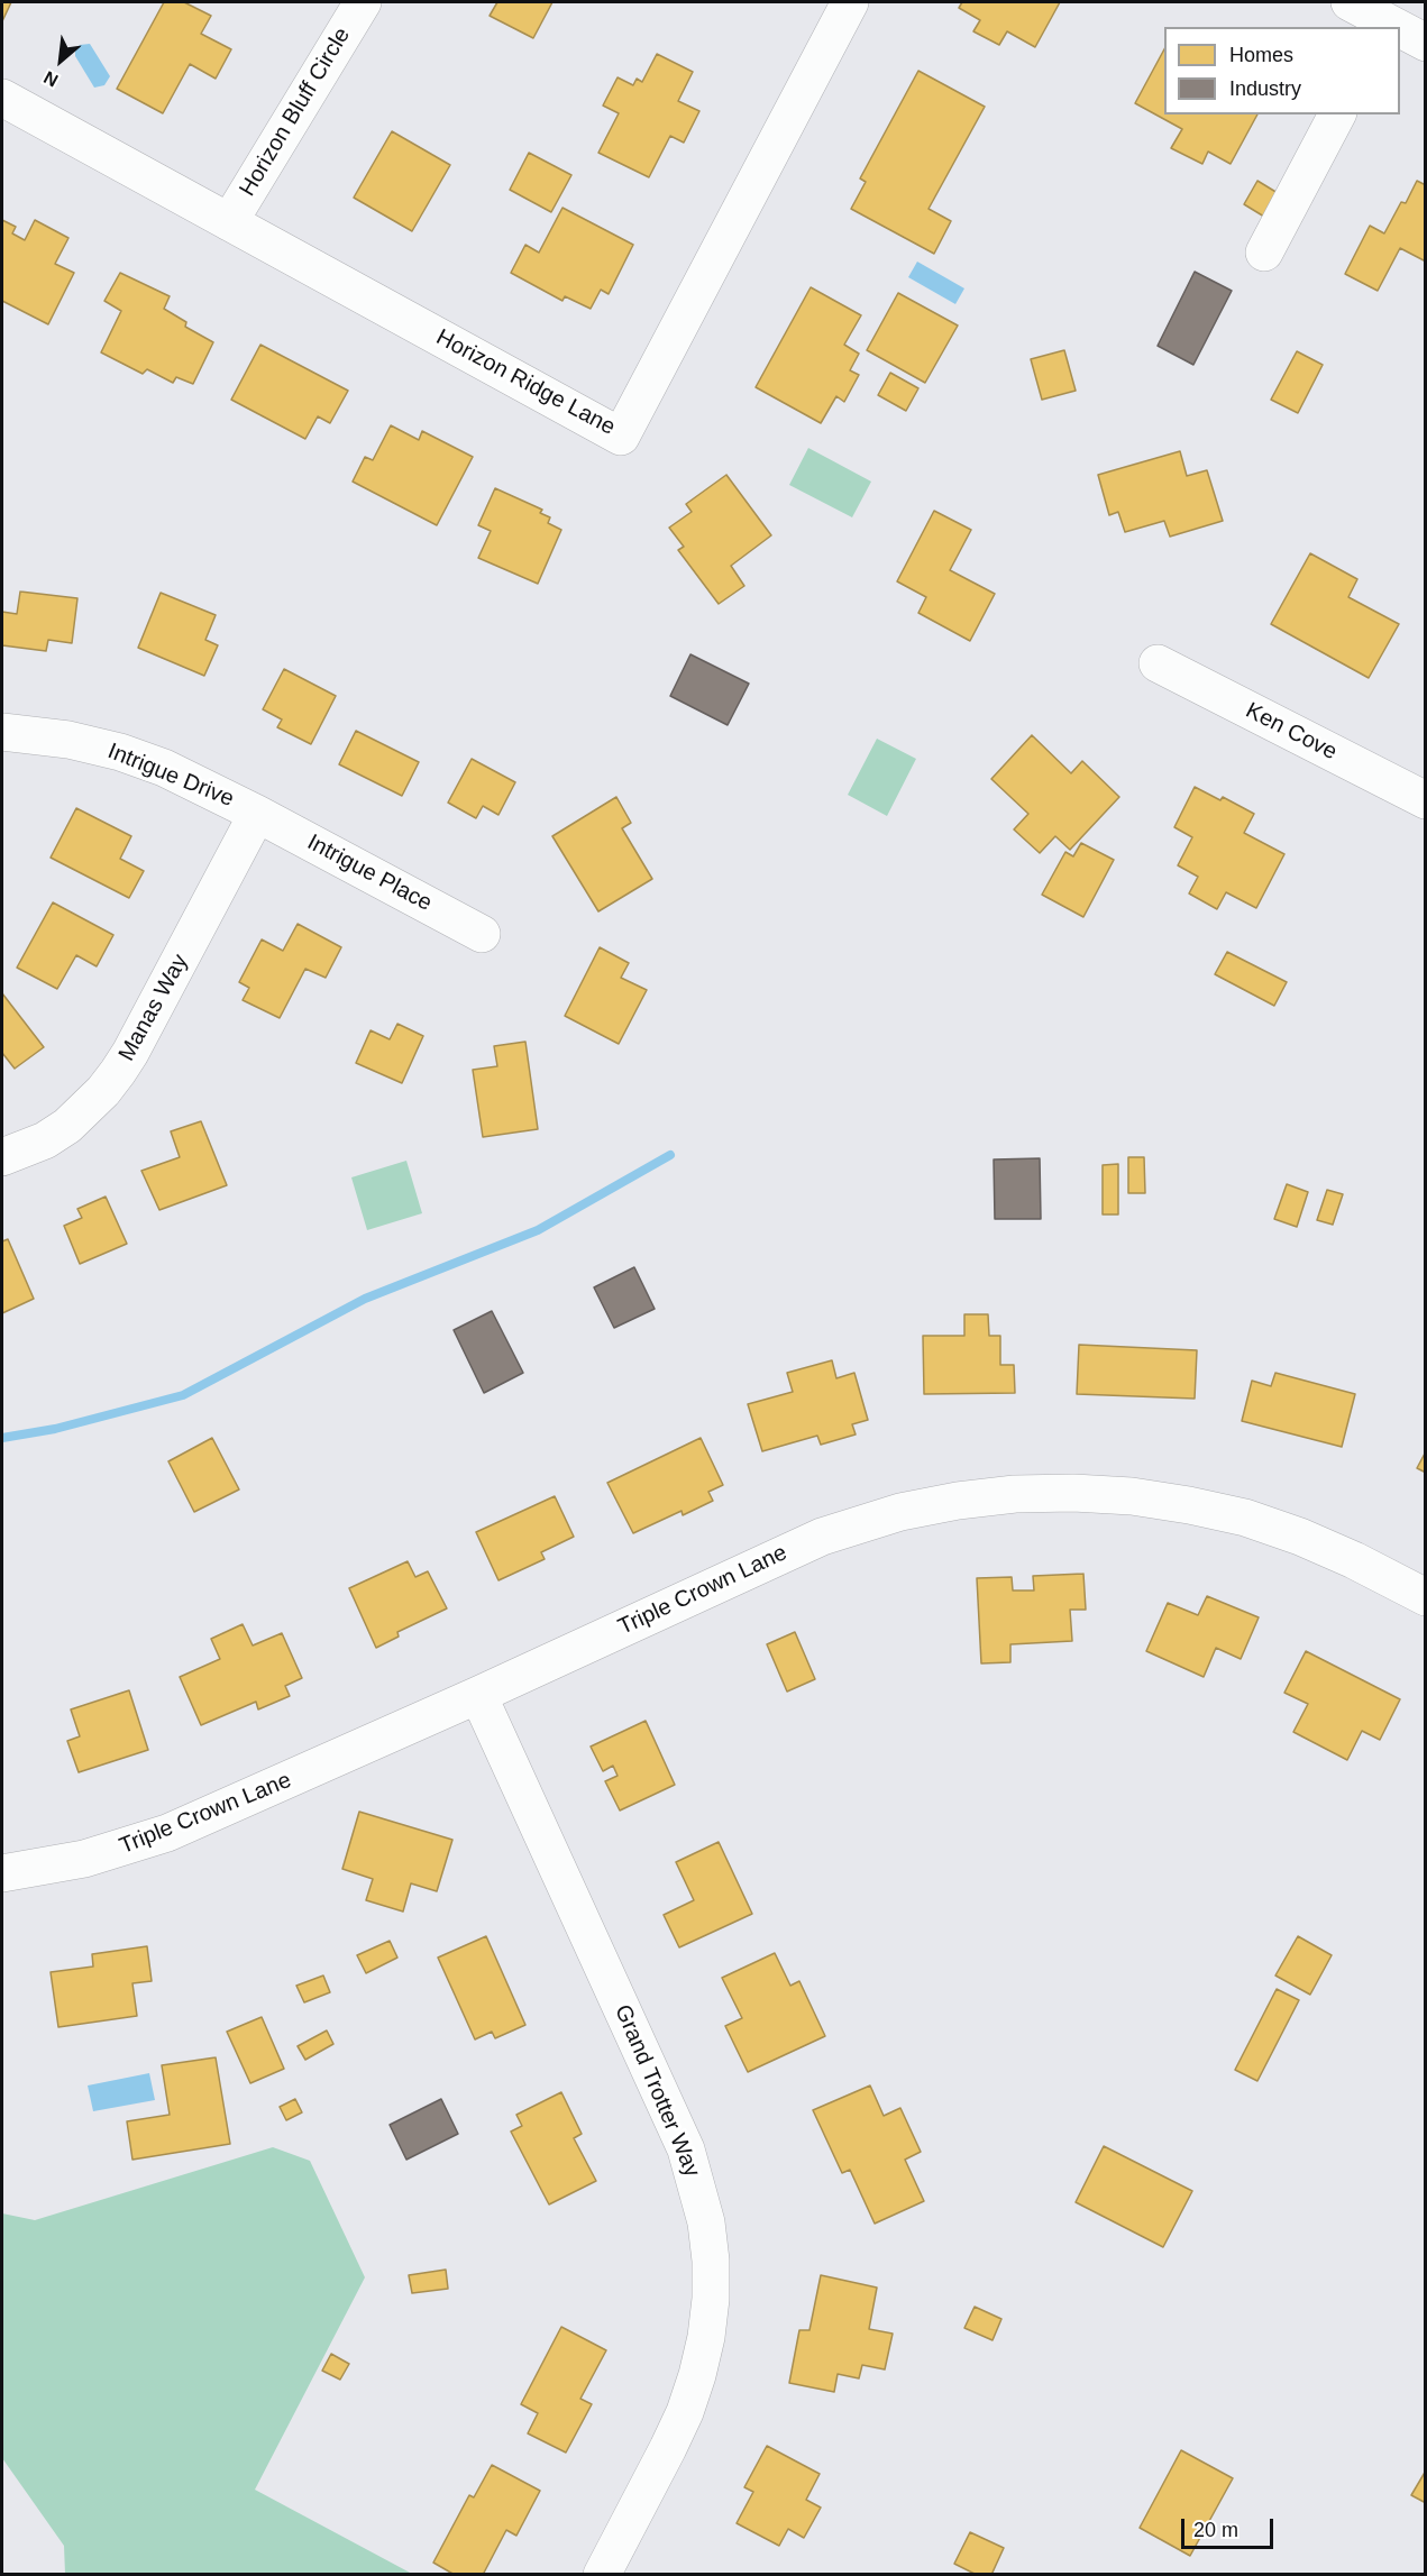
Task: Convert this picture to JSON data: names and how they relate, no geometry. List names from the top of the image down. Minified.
{"streets":{"street":["Horizon Bluff Circle","Horizon Ridge Lane","Ken Cove","Intrigue Drive","Intrigue Place","Manas Way","Triple Crown Lane","Grand Trotter Way"]},"crossings":[["Horizon Bluff Circle","Horizon Ridge Lane"],["Intrigue Drive","Intrigue Place"],["Intrigue Drive","Manas Way"],["Intrigue Place","Manas Way"],["Triple Crown Lane","Grand Trotter Way"]],"legend":["Homes","Industry"],"scale_bar":"20 m","north":"bottom left"}
